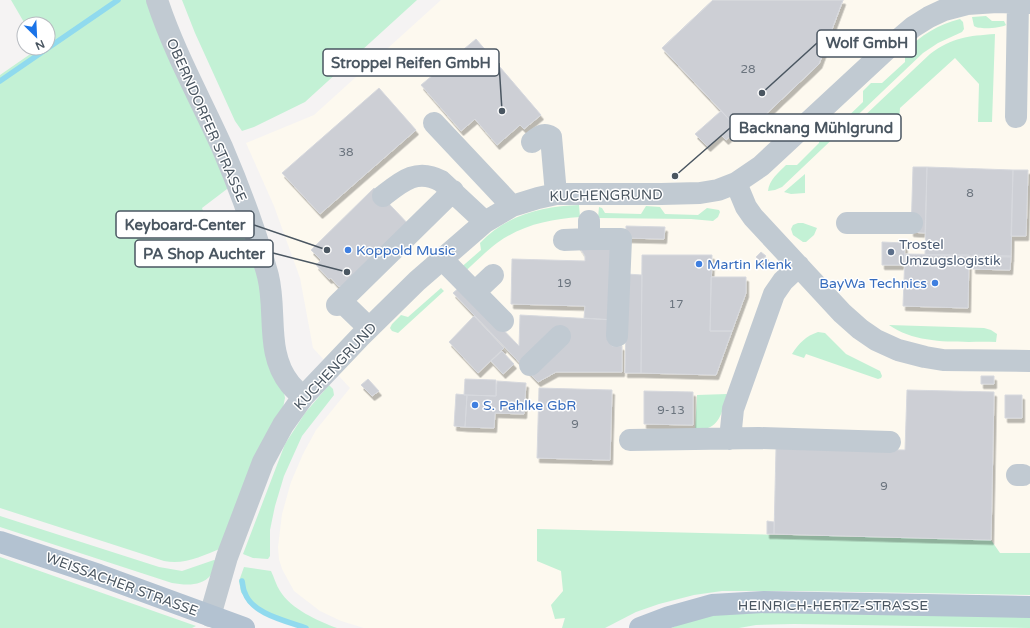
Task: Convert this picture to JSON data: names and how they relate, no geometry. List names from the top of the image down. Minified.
{"streets":{"main road":["WEISSACHER STRASSE","HEINRICH-HERTZ-STRASSE"],"street":["OBERNDORFER STRASSE","KUCHENGRUND"]},"crossings":[["OBERNDORFER STRASSE","KUCHENGRUND"],["KUCHENGRUND","WEISSACHER STRASSE"]],"places":["Wolf GmbH","Stroppel Reifen GmbH","Backnang Mühlgrund","Keyboard-Center","Koppold Music","Trostel Umzugslogistik","Martin Klenk","PA Shop Auchter","BayWa Technics","S. Pahlke GbR"],"house_numbers":["28","38","8","19","17","9-13","9","9"],"north":"bottom right"}
